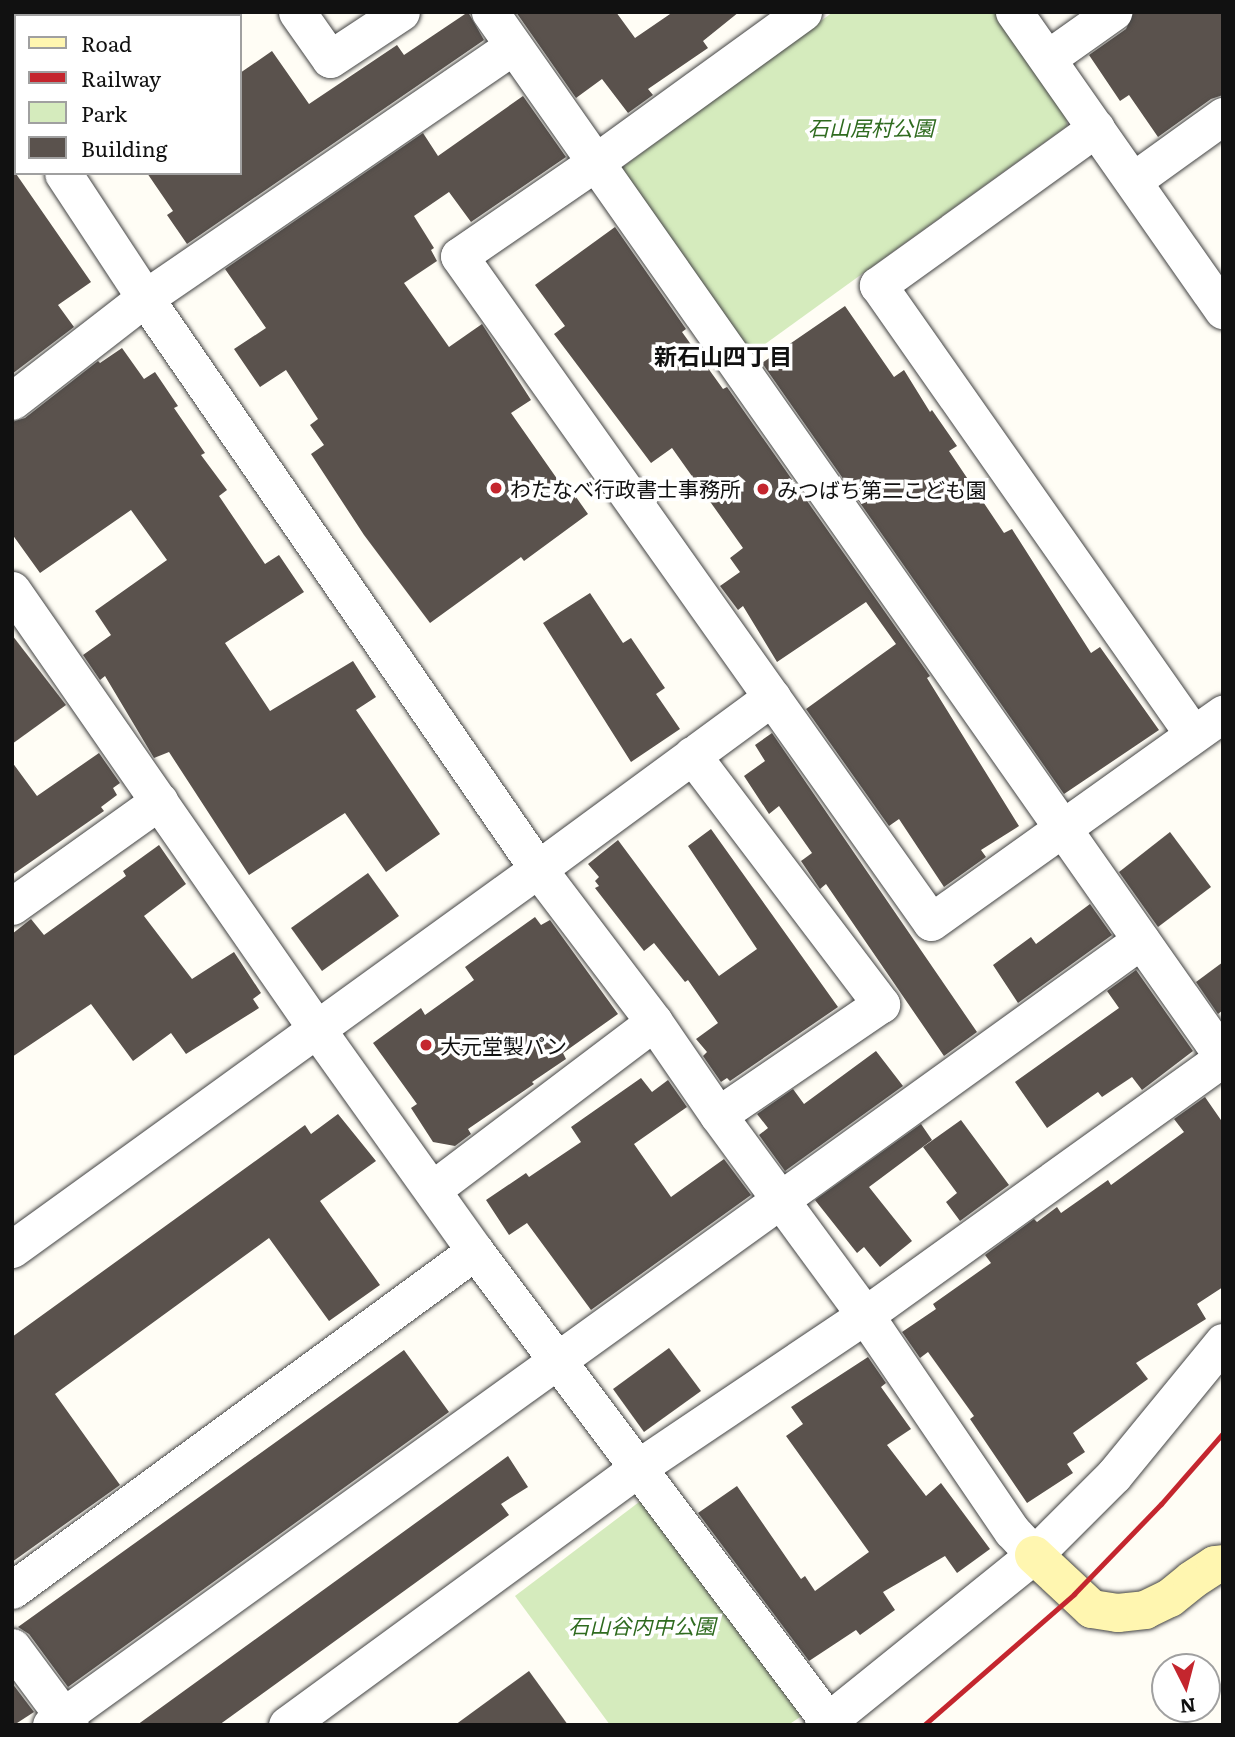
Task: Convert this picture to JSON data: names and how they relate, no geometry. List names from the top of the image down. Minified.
{"districts":["新石山四丁目"],"parks":["石山居村公園","石山谷内中公園"],"places":["わたなべ行政書士事務所","みつばち第二こども園","大元堂製パン"],"legend":["Road","Railway","Park","Building"],"north":"bottom"}
